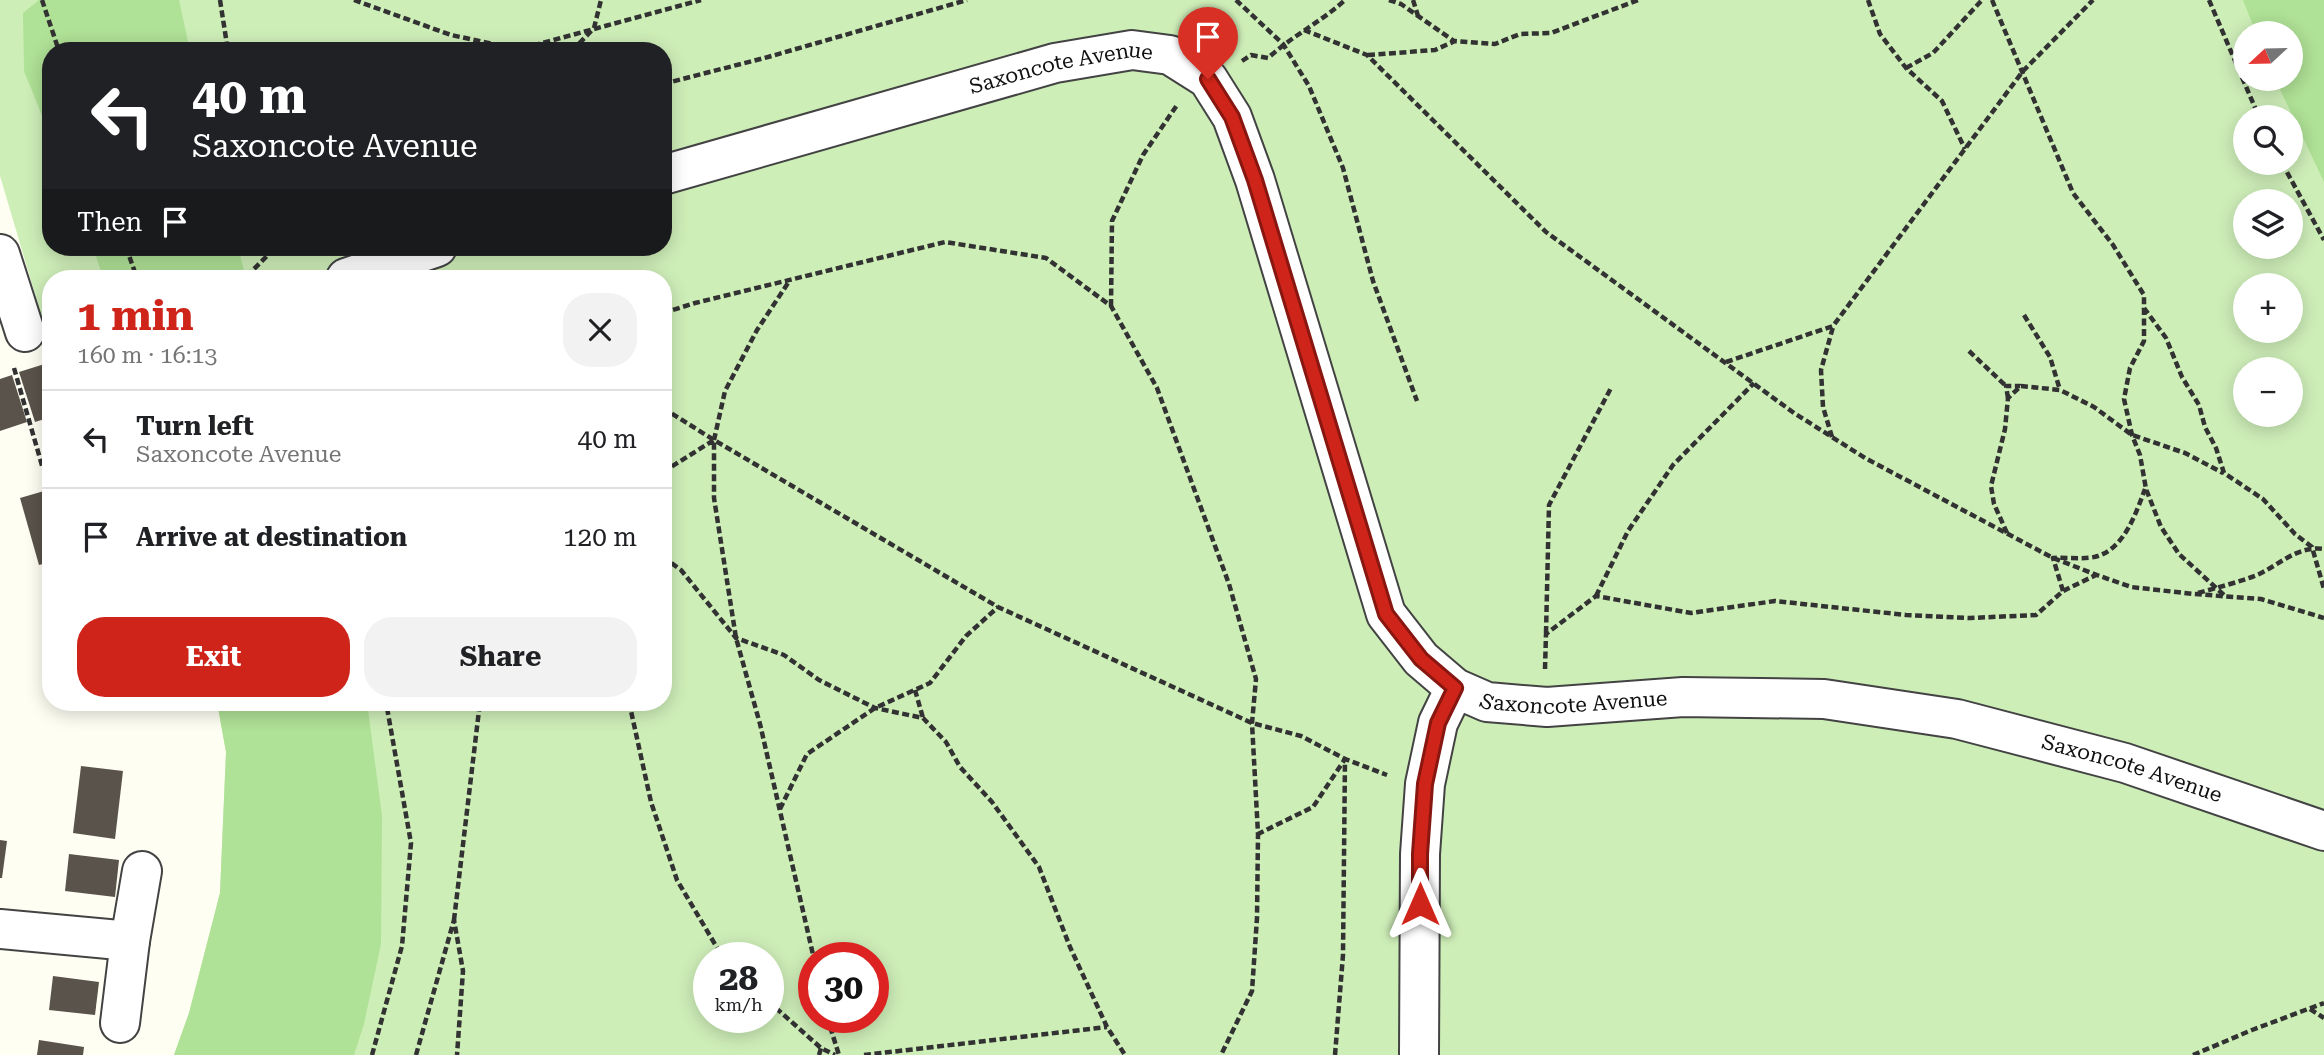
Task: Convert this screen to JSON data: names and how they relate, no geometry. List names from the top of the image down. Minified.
{"streets":{"street":["Saxoncote Avenue"]},"north":"left","page":{"map_buttons":["+","−"],"turn":["40 m","Saxoncote Avenue"],"then":"Then","heading":["1 min","160 m · 16:13"],"list":[{"name":"Turn left","note":"Saxoncote Avenue","value":"40 m"},{"name":"Arrive at destination","value":"120 m"}],"buttons":["Exit","Share"],"speed":"28 km/h","limit":"30"}}
